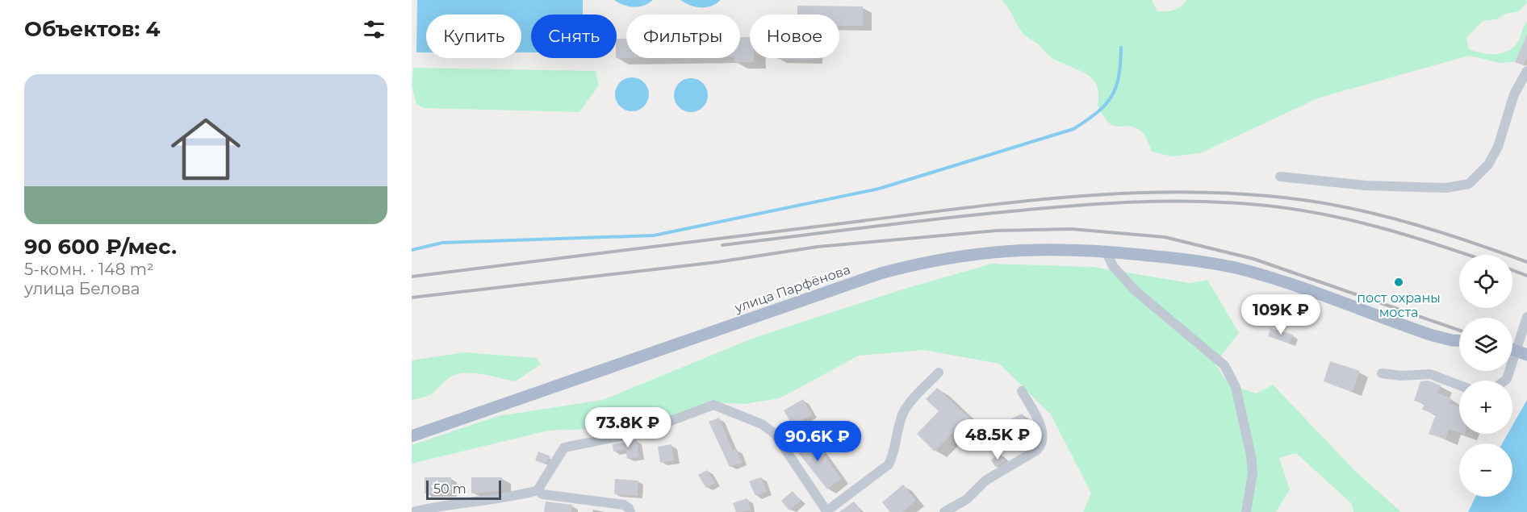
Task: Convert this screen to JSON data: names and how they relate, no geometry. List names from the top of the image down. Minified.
{"streets":{"main road":["улица Парфёнова"]},"places":["пост охраны моста"],"scale_bar":"50 m","page":{"heading":"Объектов: 4","chip":["Купить","Снять","Фильтры","Новое"],"list":[{"name":"90 600 ₽/мес.","note":"5-комн. · 148 m² · улица Белова"}],"map_buttons":["+","−"],"price":["109K ₽","73.8K ₽","48.5K ₽","90.6K ₽"],"scale":"50 m"}}
